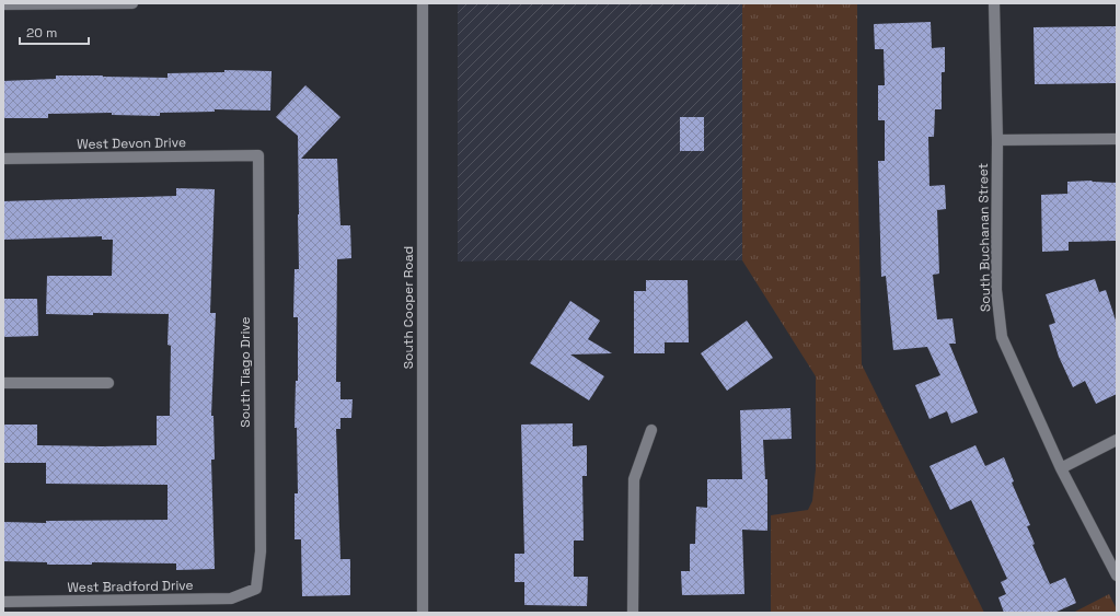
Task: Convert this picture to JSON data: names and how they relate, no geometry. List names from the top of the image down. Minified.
{"streets":{"street":["West Devon Drive","South Buchanan Street","South Cooper Road","South Tiago Drive","West Bradford Drive"]},"crossings":[["West Devon Drive","South Tiago Drive"],["South Tiago Drive","West Bradford Drive"]],"scale_bar":"20 m"}
